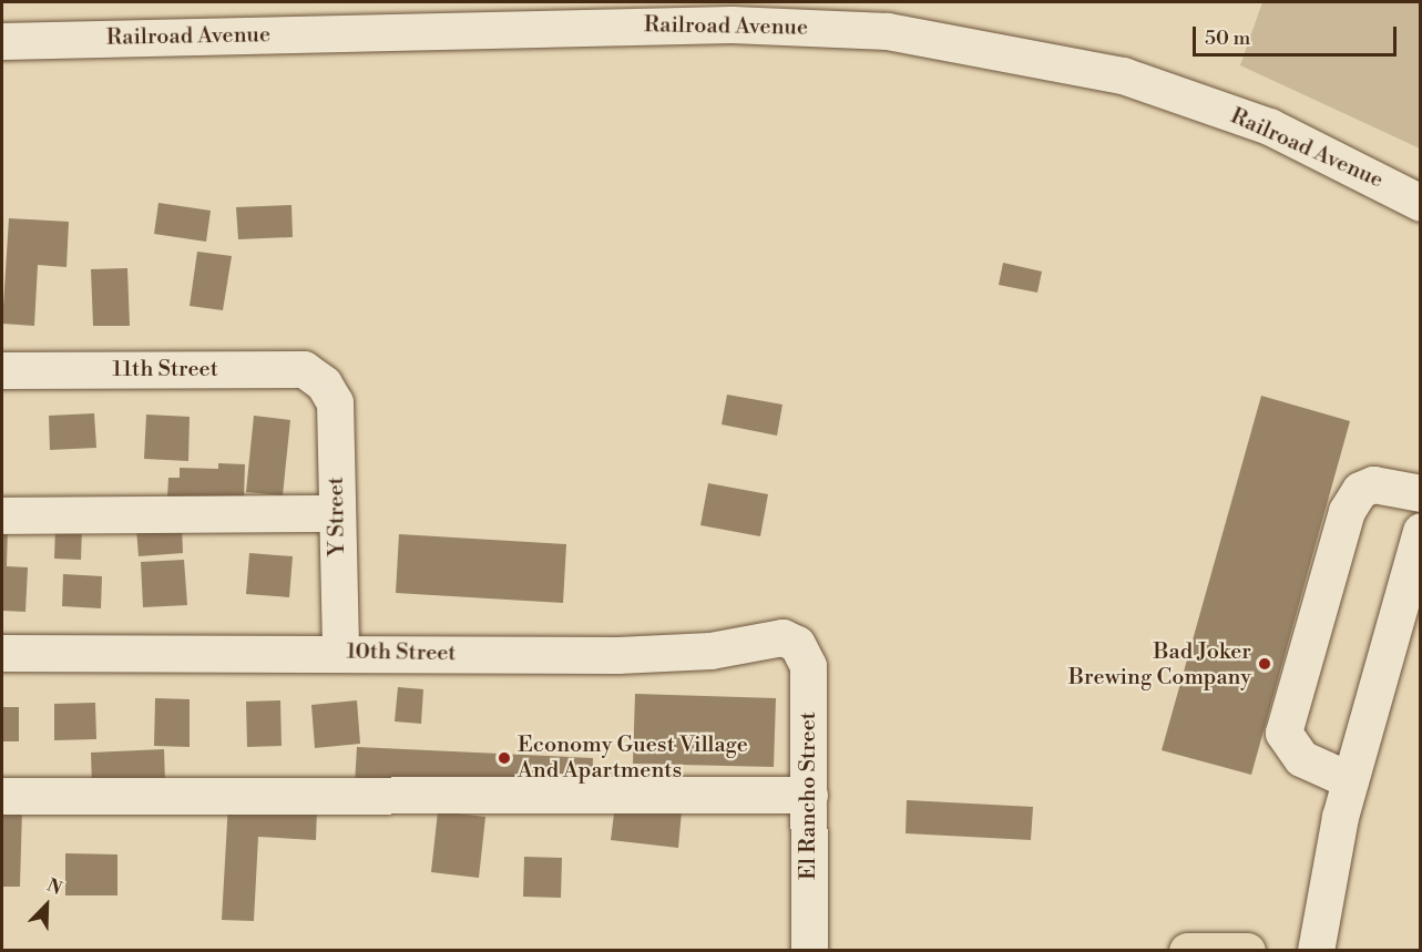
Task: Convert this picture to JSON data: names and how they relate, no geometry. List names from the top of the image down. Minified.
{"streets":{"street":["Railroad Avenue","11th Street","Y Street","10th Street","El Rancho Street"]},"crossings":[["11th Street","Y Street"],["Y Street","10th Street"],["10th Street","El Rancho Street"]],"places":["Bad Joker Brewing Company","Economy Guest Village And Apartments"],"scale_bar":"50 m","north":"top right"}
